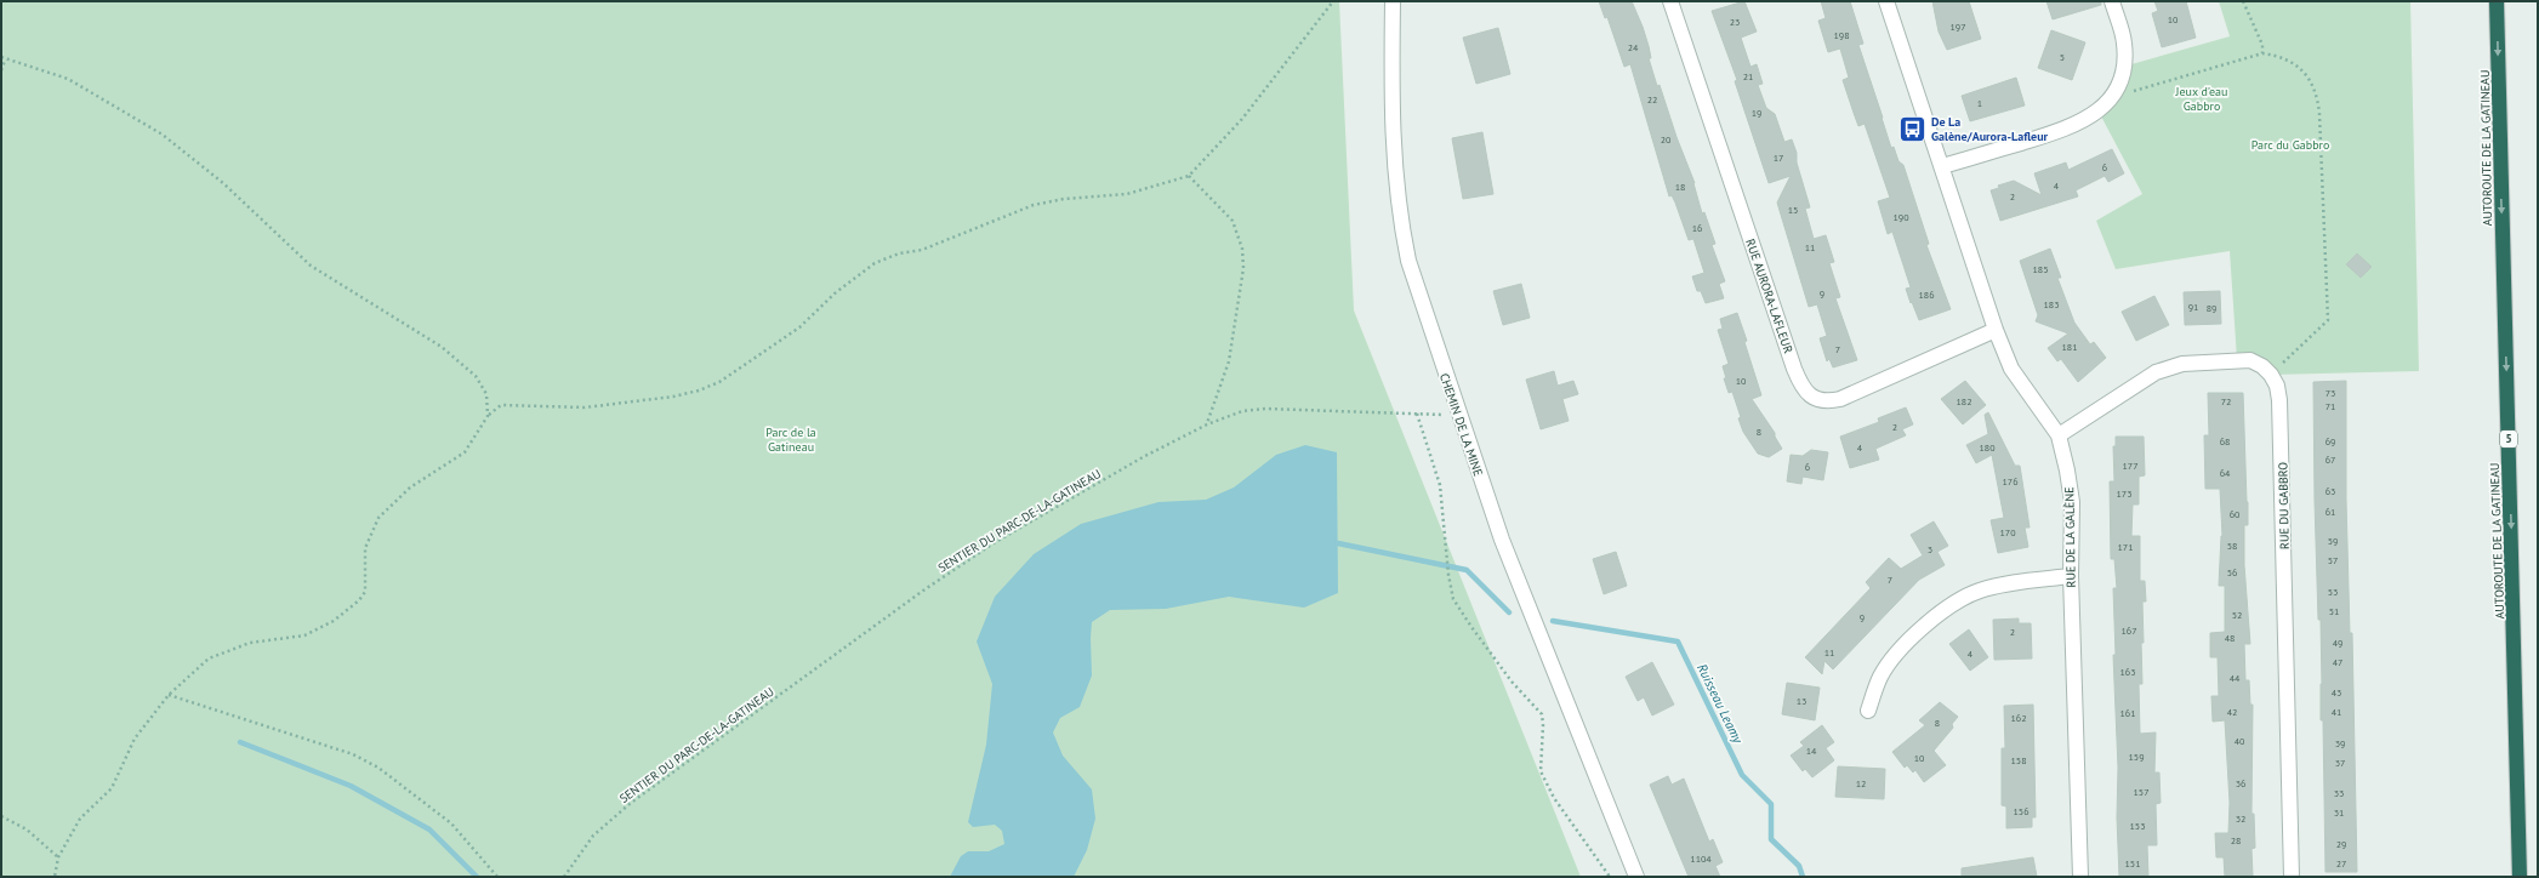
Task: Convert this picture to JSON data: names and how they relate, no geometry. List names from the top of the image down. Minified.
{"streets":{"highway":["AUTOROUTE DE LA GATINEAU","5"],"street":["RUE AURORA-LAFLEUR","CHEMIN DE LA MINE","RUE DU GABBRO","RUE DE LA GALÈNE"],"path":["SENTIER DU PARC-DE-LA-GATINEAU"]},"crossings":[["RUE AURORA-LAFLEUR","RUE DE LA GALÈNE"],["CHEMIN DE LA MINE","SENTIER DU PARC-DE-LA-GATINEAU"]],"one_way":["AUTOROUTE DE LA GATINEAU"],"water":["Ruisseau Leamy"],"parks":["Jeux d'eau Gabbro","Parc du Gabbro","Parc de la Gatineau"],"places":{"bus stop":["De La Galène/Aurora-Lafleur"]},"house_numbers":["10","23","197","198","24","5","21","22","1","19","20","17","6","4","18","2","15","190","16","11","185","9","186","183","91","89","181","7","10","73","182","72","71","2","8","68","69","4","180","67","177","6","64","176","63","173","61","60","170","59","58","171","3","57","56","7","53","51","52","9","167","2","48","49","11","4","47","163","44","43","13","42","41","161","162","8","40","39","14","159","10","158","37","12","36","157","33","156","31","32","153","28","29","1104","151","27"]}
